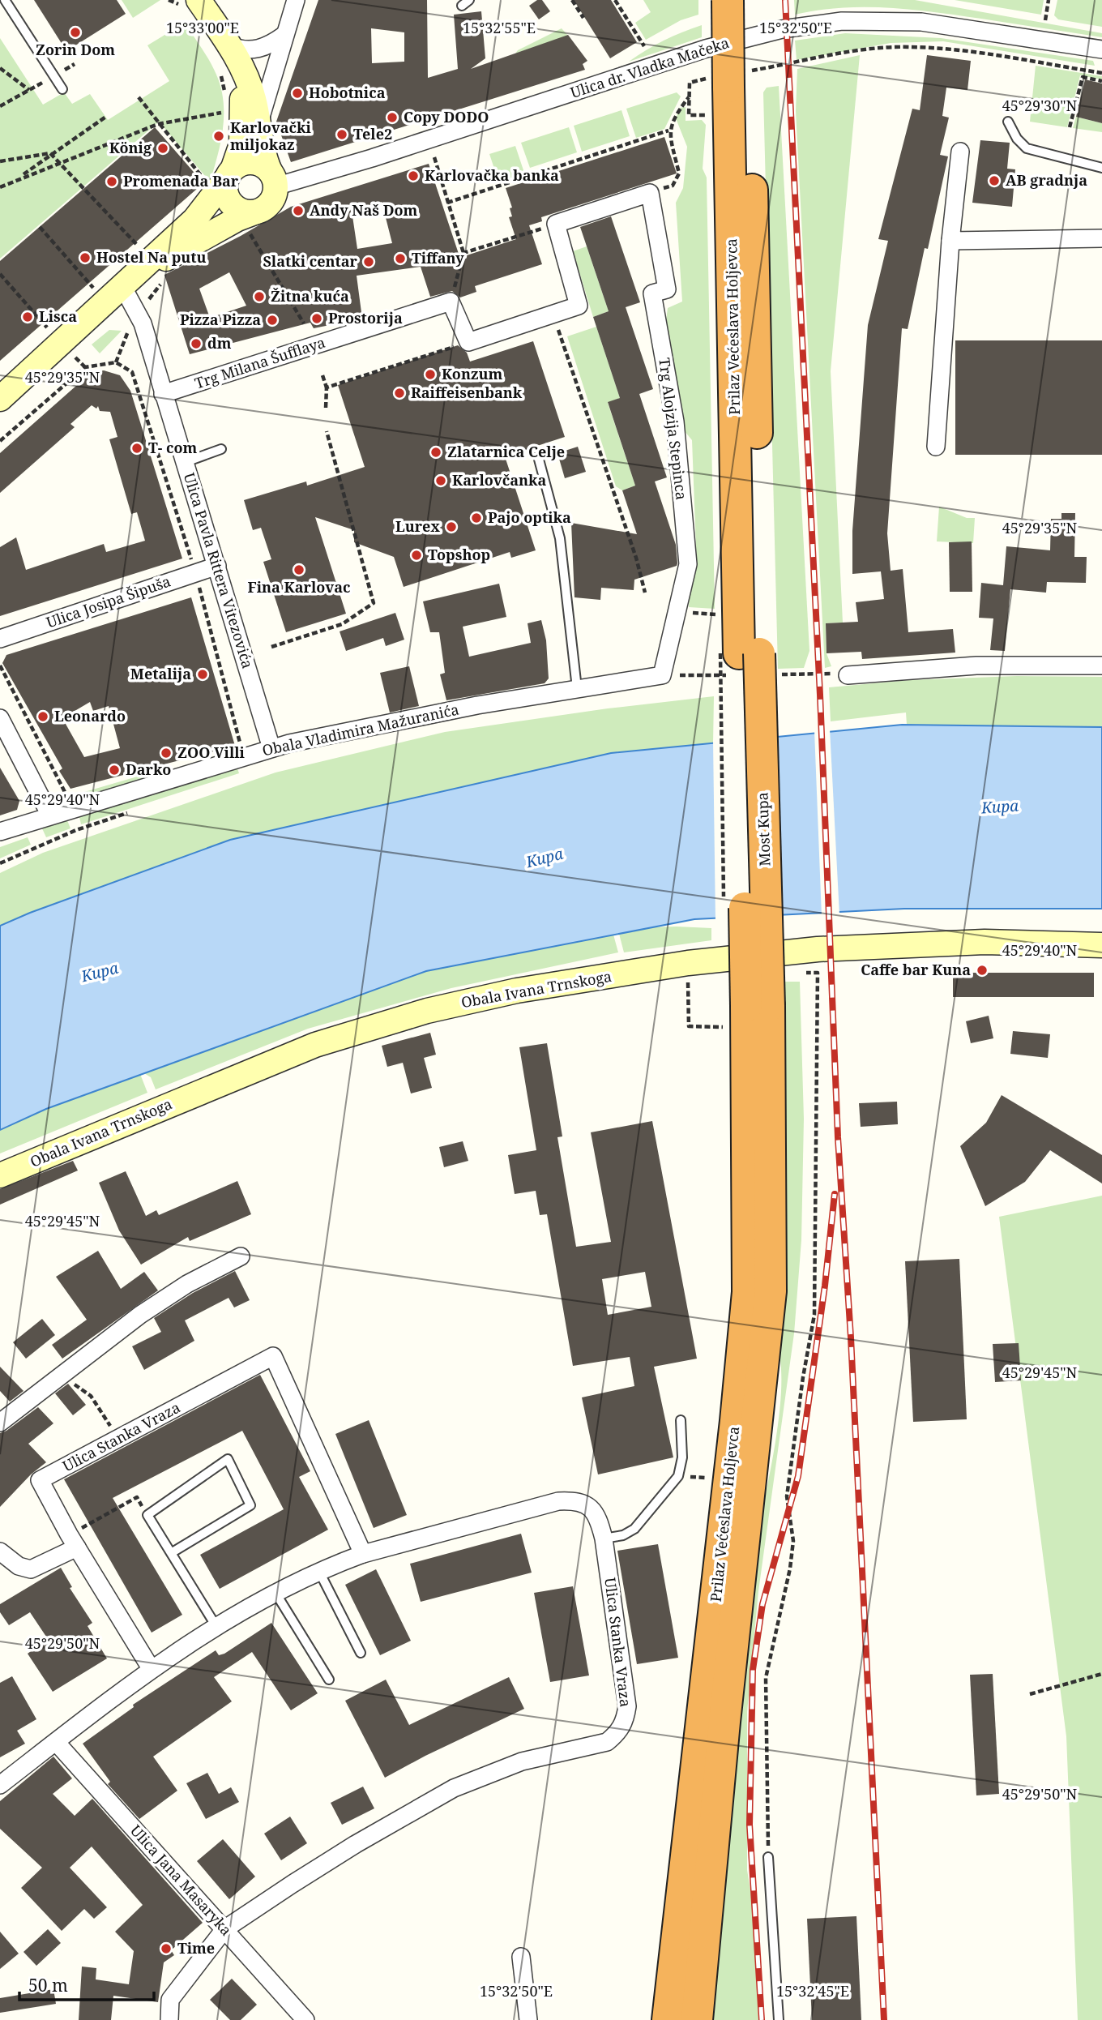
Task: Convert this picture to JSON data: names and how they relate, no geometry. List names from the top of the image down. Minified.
{"streets":{"highway":["Prilaz Većeslava Holjevca","Most Kupa"],"street":["Ulica dr. Vladka Mačeka","Trg Milana Šufflaya","Trg Alojzija Stepinca","Ulica Pavla Rittera Vitezovića","Ulica Josipa Šipuša","Obala Vladimira Mažuranića","Obala Ivana Trnskoga","Ulica Stanka Vraza","Ulica Jana Masaryka"]},"crossings":[["Prilaz Većeslava Holjevca","Most Kupa"],["Trg Milana Šufflaya","Ulica Pavla Rittera Vitezovića"],["Trg Alojzija Stepinca","Obala Vladimira Mažuranića"],["Ulica Pavla Rittera Vitezovića","Ulica Josipa Šipuša"],["Ulica Pavla Rittera Vitezovića","Obala Vladimira Mažuranića"],["Ulica Stanka Vraza","Ulica Jana Masaryka"]],"water":["Kupa"],"places":["Zorin Dom","Hobotnica","Copy DODO","Tele2","Karlovački miljokaz","König","Karlovačka banka","AB gradnja","Promenada Bar","Andy Naš Dom","Hostel Na putu","Tiffany","Slatki centar","Žitna kuća","Lisca","Prostorija","Pizza Pizza","dm","Konzum","Raiffeisenbank","T- com","Zlatarnica Celje","Karlovčanka","Pajo optika","Lurex","Topshop","Fina Karlovac","Metalija","Leonardo","ZOO Villi","Darko","Caffe bar Kuna","Time"],"scale_bar":"50 m","coordinates":["15°33'00\"E","15°32'55\"E","15°32'50\"E","45°29'30\"N","45°29'35\"N","45°29'40\"N","45°29'45\"N","45°29'50\"N","15°32'45\"E"]}
